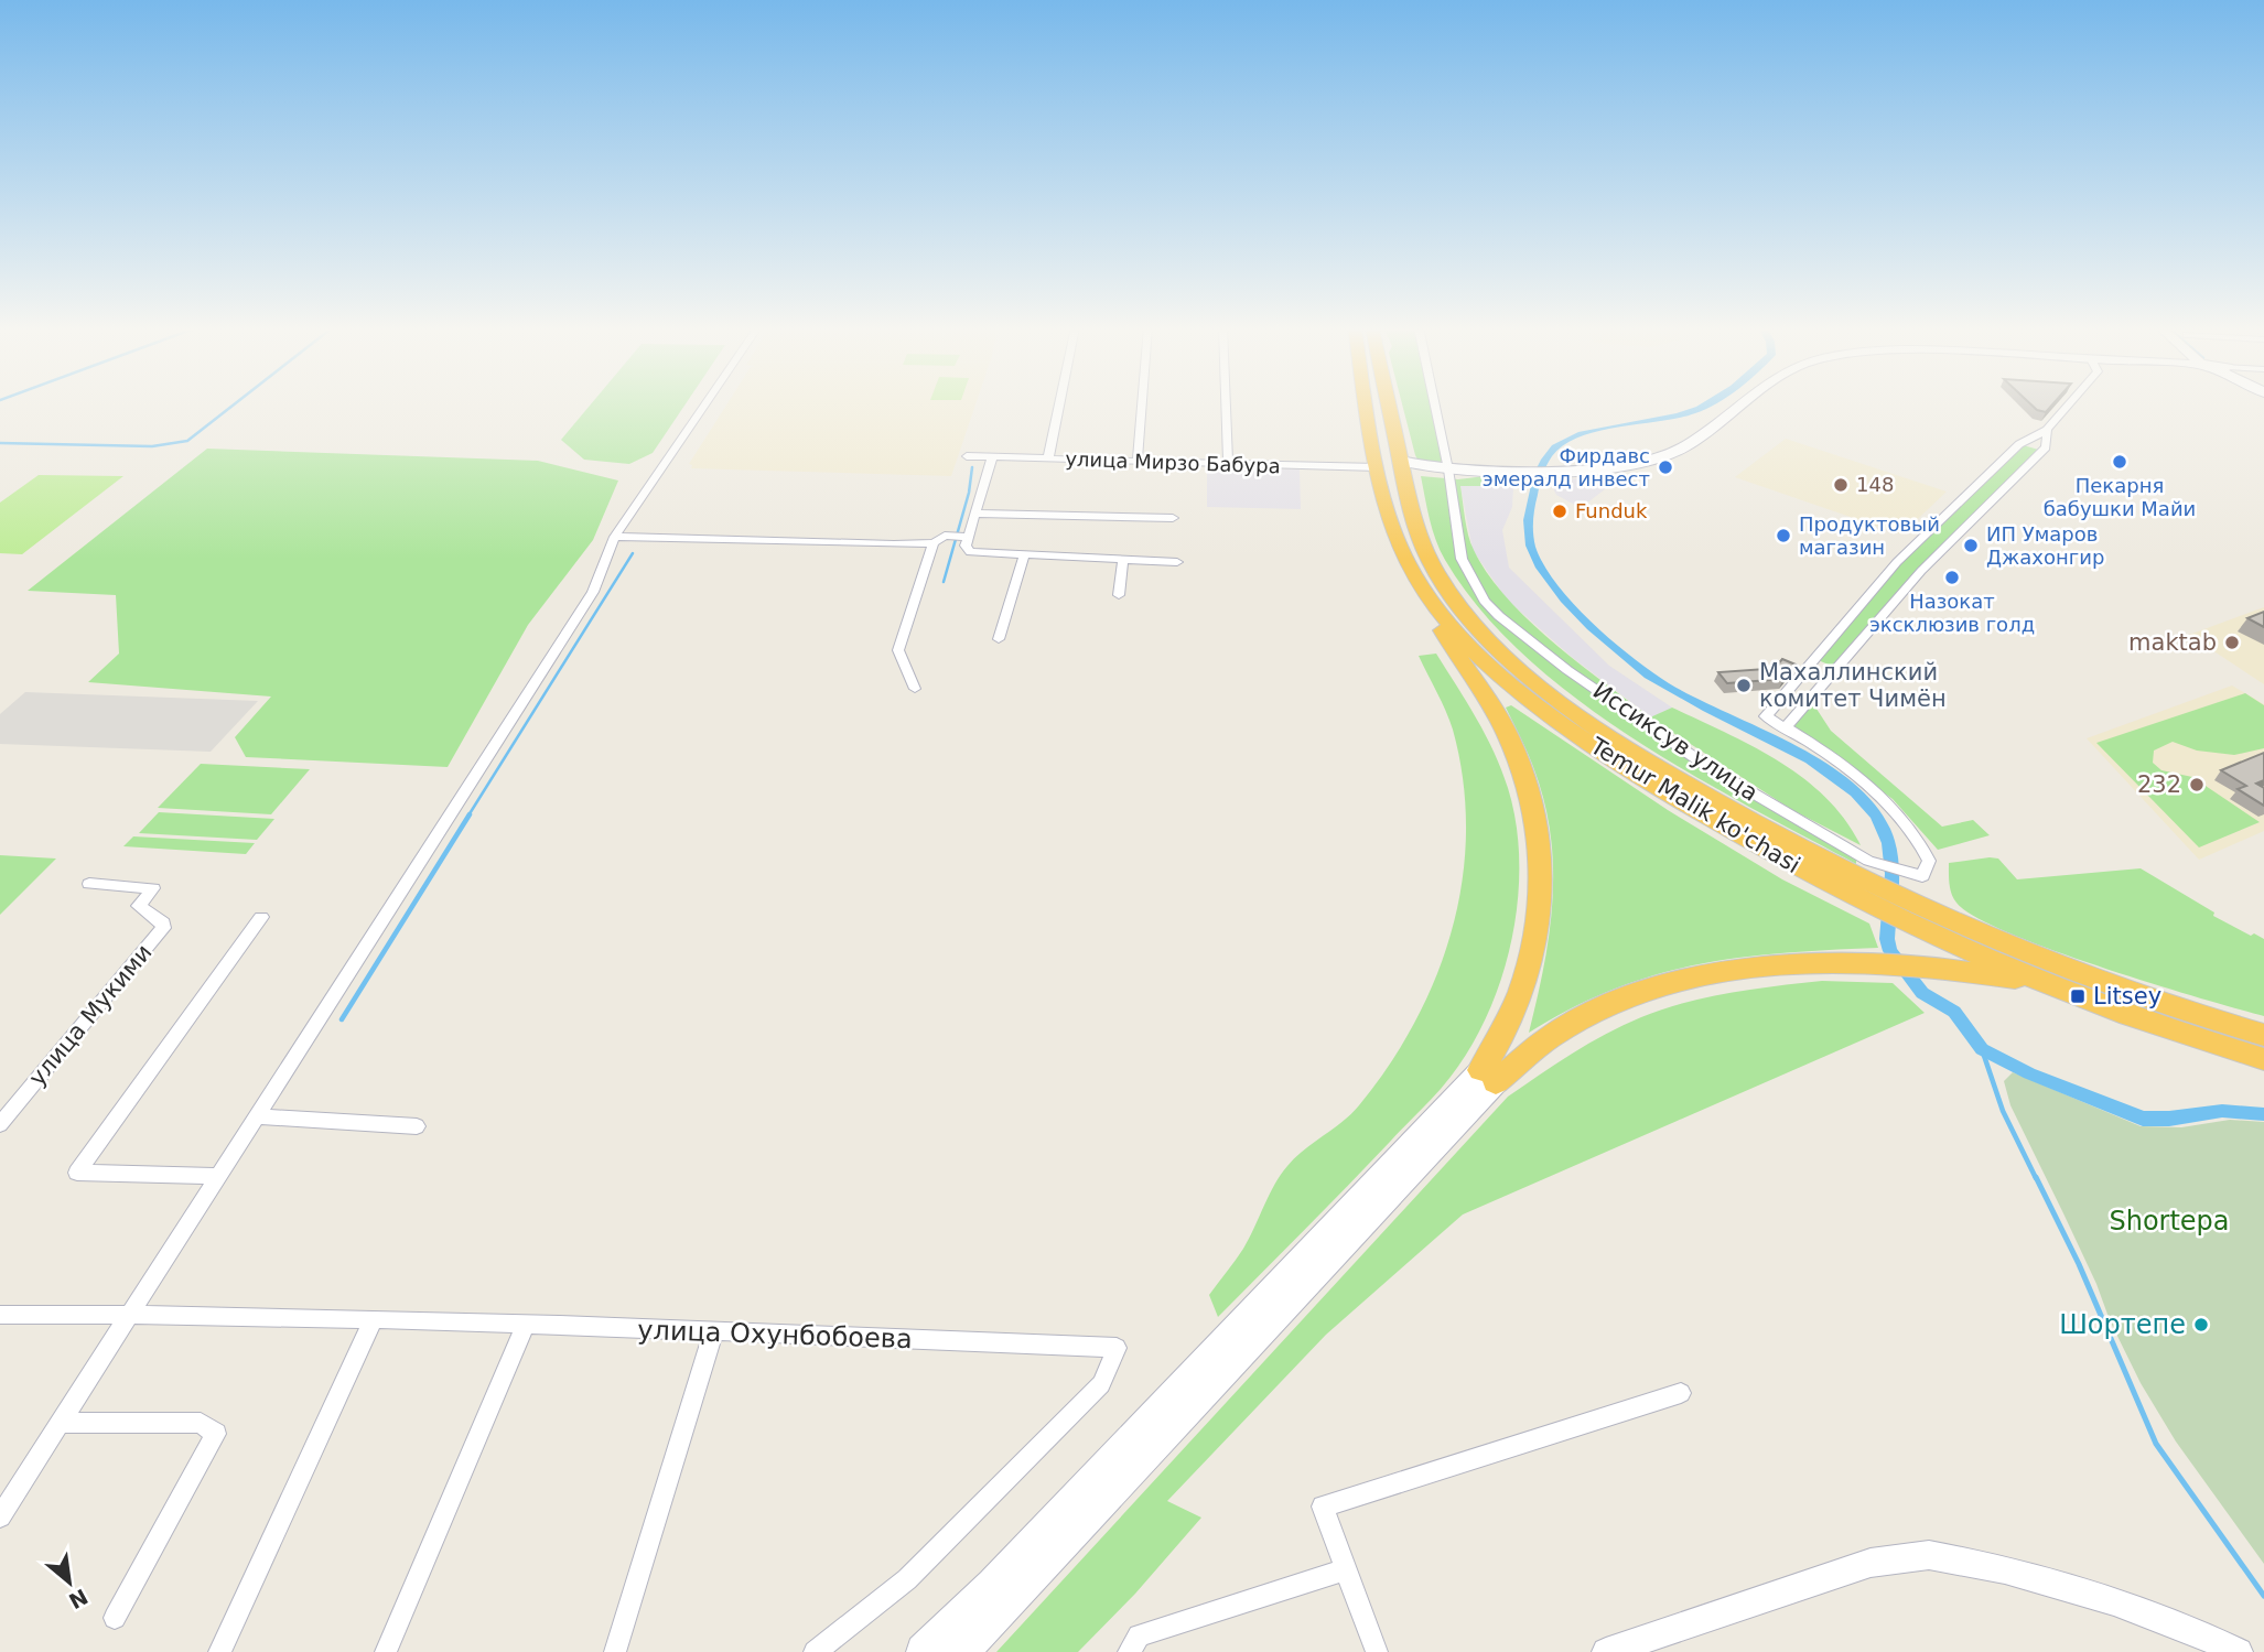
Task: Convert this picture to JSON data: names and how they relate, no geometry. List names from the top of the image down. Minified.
{"streets":{"highway":["Temur Malik ko'chasi"],"street":["улица Мирзо Бабура","Иссиксув улица","улица Мукими","улица Охунбобоева"]},"crossings":[["улица Мирзо Бабура","Temur Malik ko'chasi"]],"parks":["Shortepa"],"places":{"other":["Пекарня бабушки Майи","Фирдавс эмералд инвест","148","Funduk","Продуктовый магазин","ИП Умаров Джахонгир","Назокат эксклюзив голд","maktab","Махаллинский комитет Чимён","232","Шортепе"],"transit":["Litsey"]},"north":"bottom right"}
